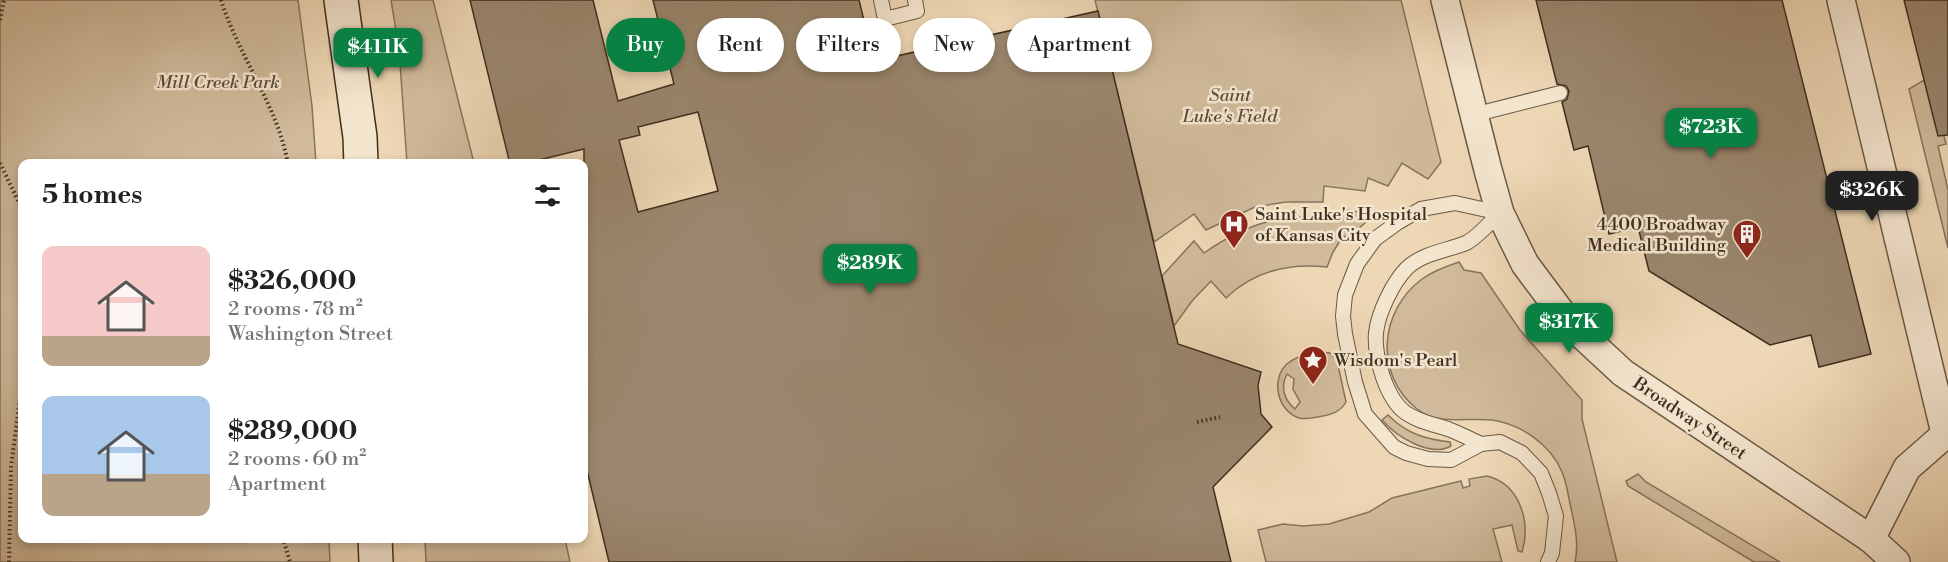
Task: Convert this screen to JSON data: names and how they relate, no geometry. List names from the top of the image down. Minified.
{"streets":{"street":["Broadway Street"]},"parks":["Mill Creek Park","Saint Luke's Field"],"places":{"hospital":["Saint Luke's Hospital of Kansas City"],"building":["4400 Broadway Medical Building"],"place":["Wisdom's Pearl"]},"page":{"chip":["Buy","Rent","Filters","New","Apartment"],"price":["$411K","$723K","$326K","$289K","$317K"],"heading":"5 homes","list":[{"name":"$326,000","note":"2 rooms · 78 m² · Washington Street"},{"name":"$289,000","note":"2 rooms · 60 m² · Apartment"}]}}
